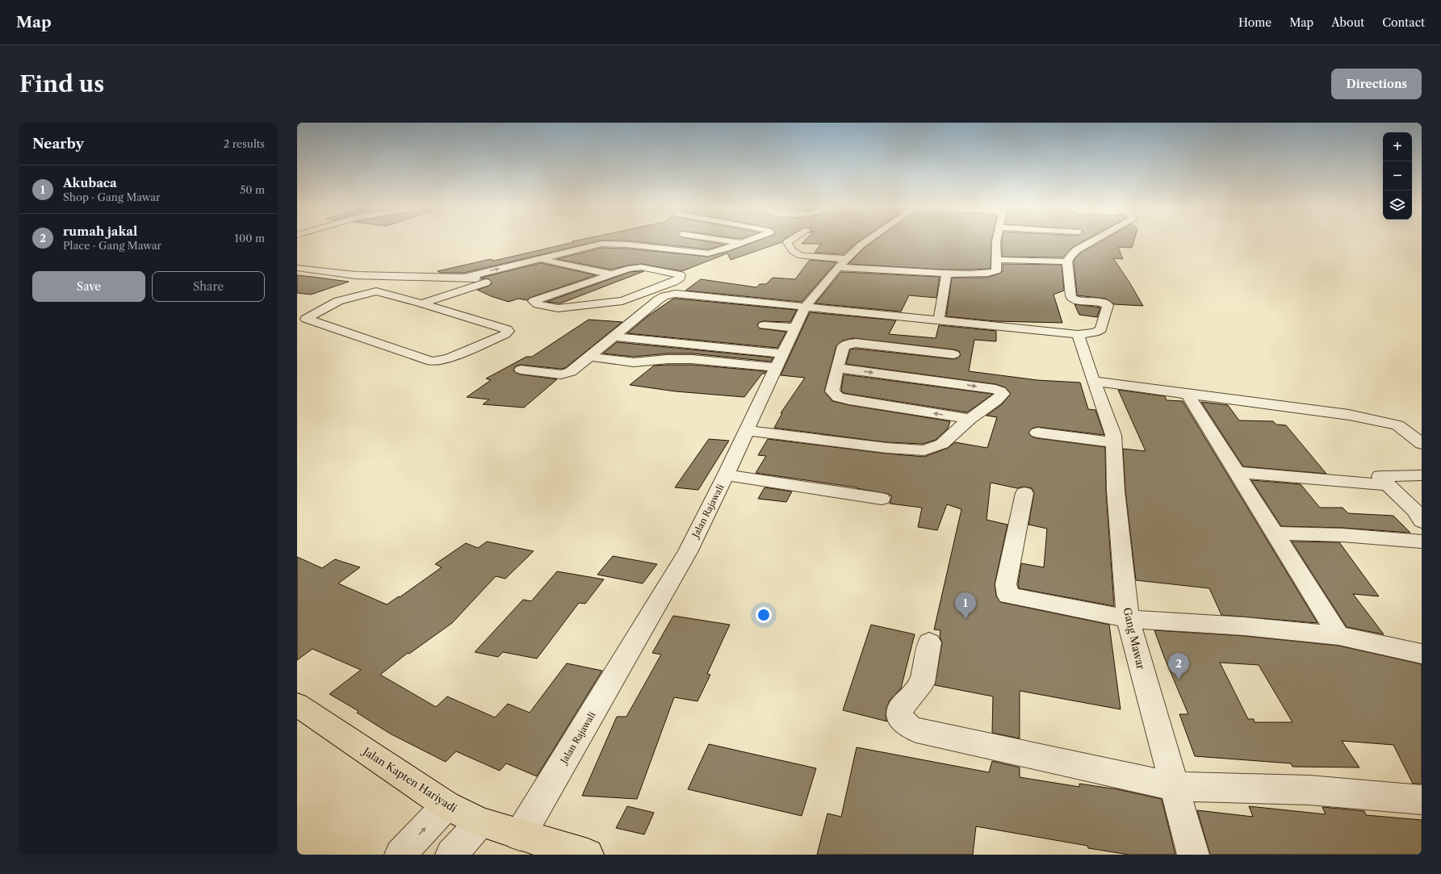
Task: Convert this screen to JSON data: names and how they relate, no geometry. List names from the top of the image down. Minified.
{"streets":{"main road":["Jalan Kapten Hariyadi"],"street":["Jalan Rajawali","Gang Mawar"]},"crossings":[["Jalan Rajawali","Jalan Kapten Hariyadi"]],"page":{"header":"Map","nav":["Home","Map","About","Contact"],"buttons":["Directions",["Save","Share"]],"title":"Find us","heading":["Nearby","2 results"],"map_buttons":["+","−"],"list":[{"mark":"1","name":"Akubaca","note":"Shop · Gang Mawar","value":"50 m"},{"mark":"2","name":"rumah jakal","note":"Place · Gang Mawar","value":"100 m"}],"pins":["1","2"]}}
